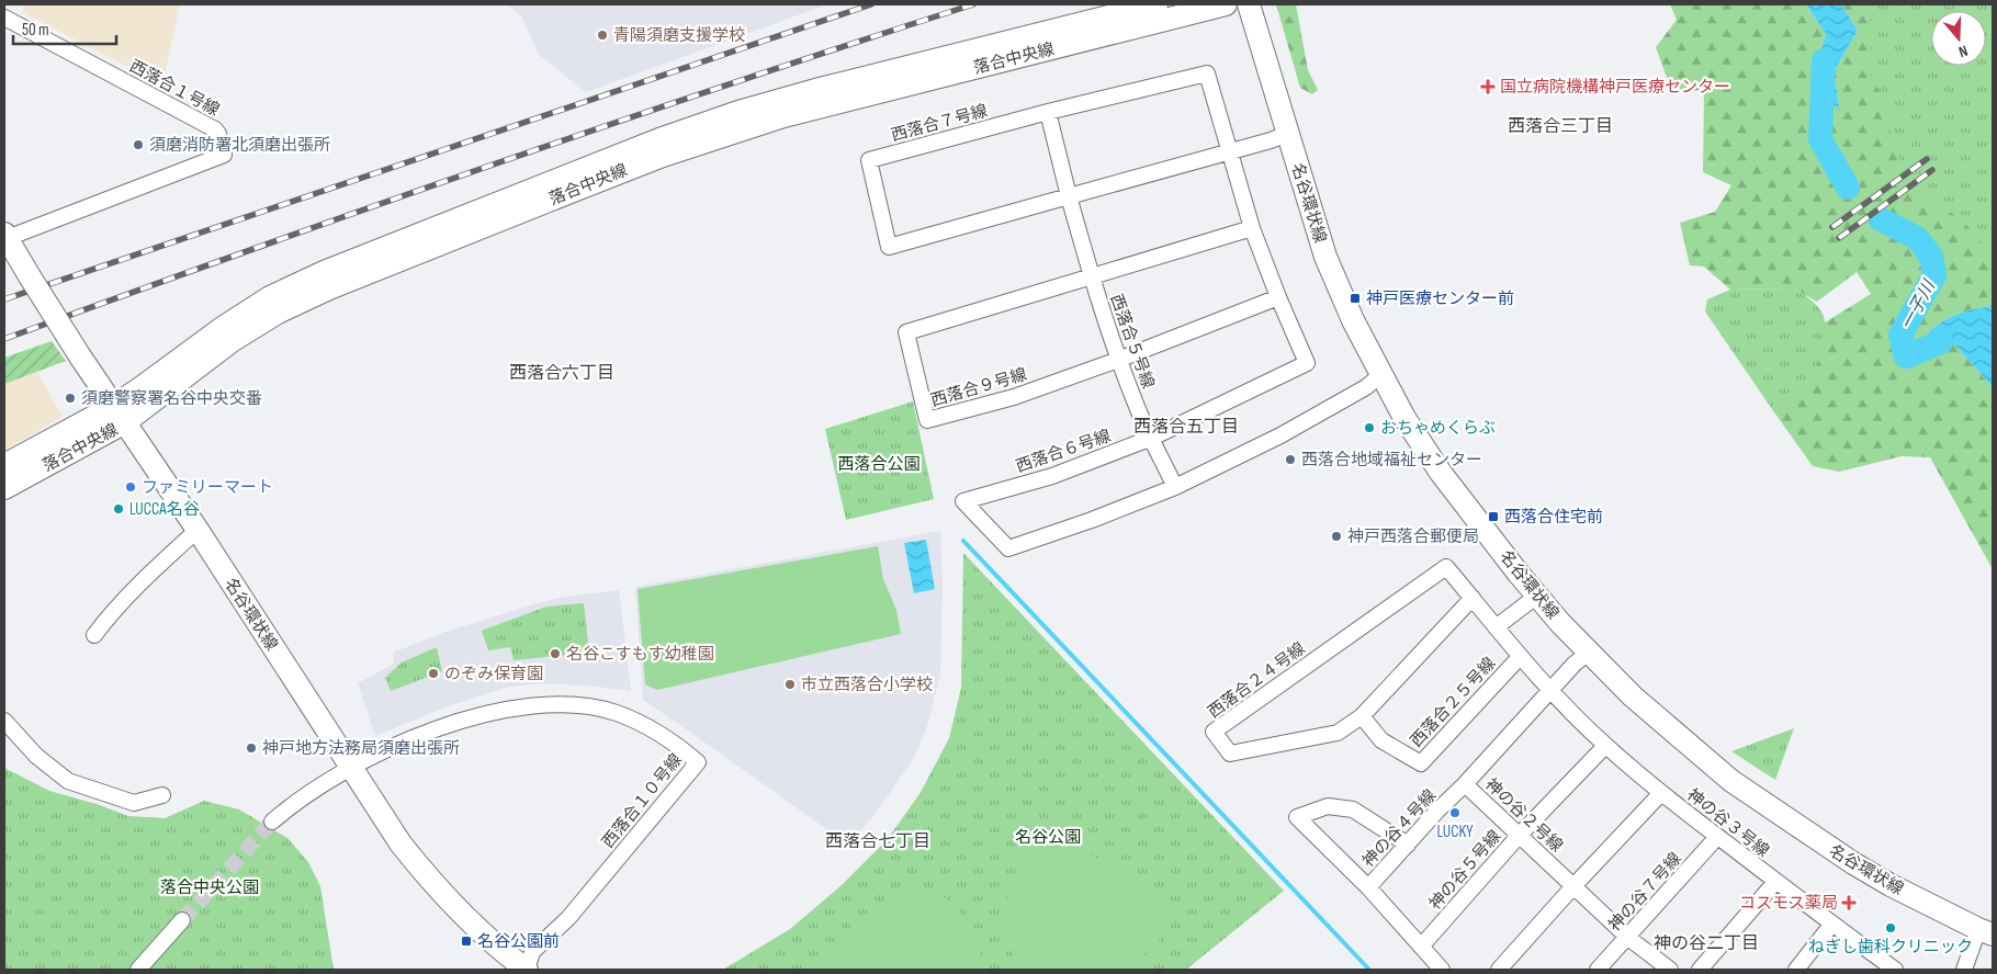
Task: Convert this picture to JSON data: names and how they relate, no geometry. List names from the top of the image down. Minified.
{"streets":{"street":["落合中央線","西落合１号線","西落合７号線","名谷環状線","西落合５号線","西落合９号線","西落合６号線","西落合２４号線","西落合２５号線","西落合１０号線","神の谷２号線","神の谷３号線","神の谷４号線","神の谷５号線","神の谷７号線"]},"crossings":[["落合中央線","名谷環状線"],["西落合１号線","名谷環状線"],["西落合７号線","西落合５号線"],["西落合７号線","西落合６号線"],["名谷環状線","西落合１０号線"],["名谷環状線","神の谷２号線"],["西落合５号線","西落合９号線"],["西落合５号線","西落合６号線"],["西落合９号線","西落合６号線"],["西落合２４号線","西落合２５号線"],["西落合２４号線","神の谷２号線"],["西落合２４号線","神の谷３号線"],["神の谷２号線","神の谷３号線"],["神の谷２号線","神の谷４号線"],["神の谷２号線","神の谷５号線"],["神の谷２号線","神の谷７号線"],["神の谷３号線","神の谷５号線"],["神の谷３号線","神の谷７号線"],["神の谷４号線","神の谷５号線"]],"districts":["西落合三丁目","西落合六丁目","西落合五丁目","西落合七丁目","神の谷二丁目"],"water":["一子川"],"parks":["西落合公園","名谷公園","落合中央公園"],"places":{"other":["青陽須磨支援学校","須磨消防署北須磨出張所","須磨警察署名谷中央交番","おちゃめくらぶ","西落合地域福祉センター","ファミリーマート","LUCCA名谷","神戸西落合郵便局","名谷こすもす幼稚園","のぞみ保育園","市立西落合小学校","神戸地方法務局須磨出張所","LUCKY","ねぎし歯科クリニック"],"health":["国立病院機構神戸医療センター","コスモス薬局"],"transit":["神戸医療センター前","西落合住宅前","名谷公園前"]},"scale_bar":"50 m","north":"bottom"}
